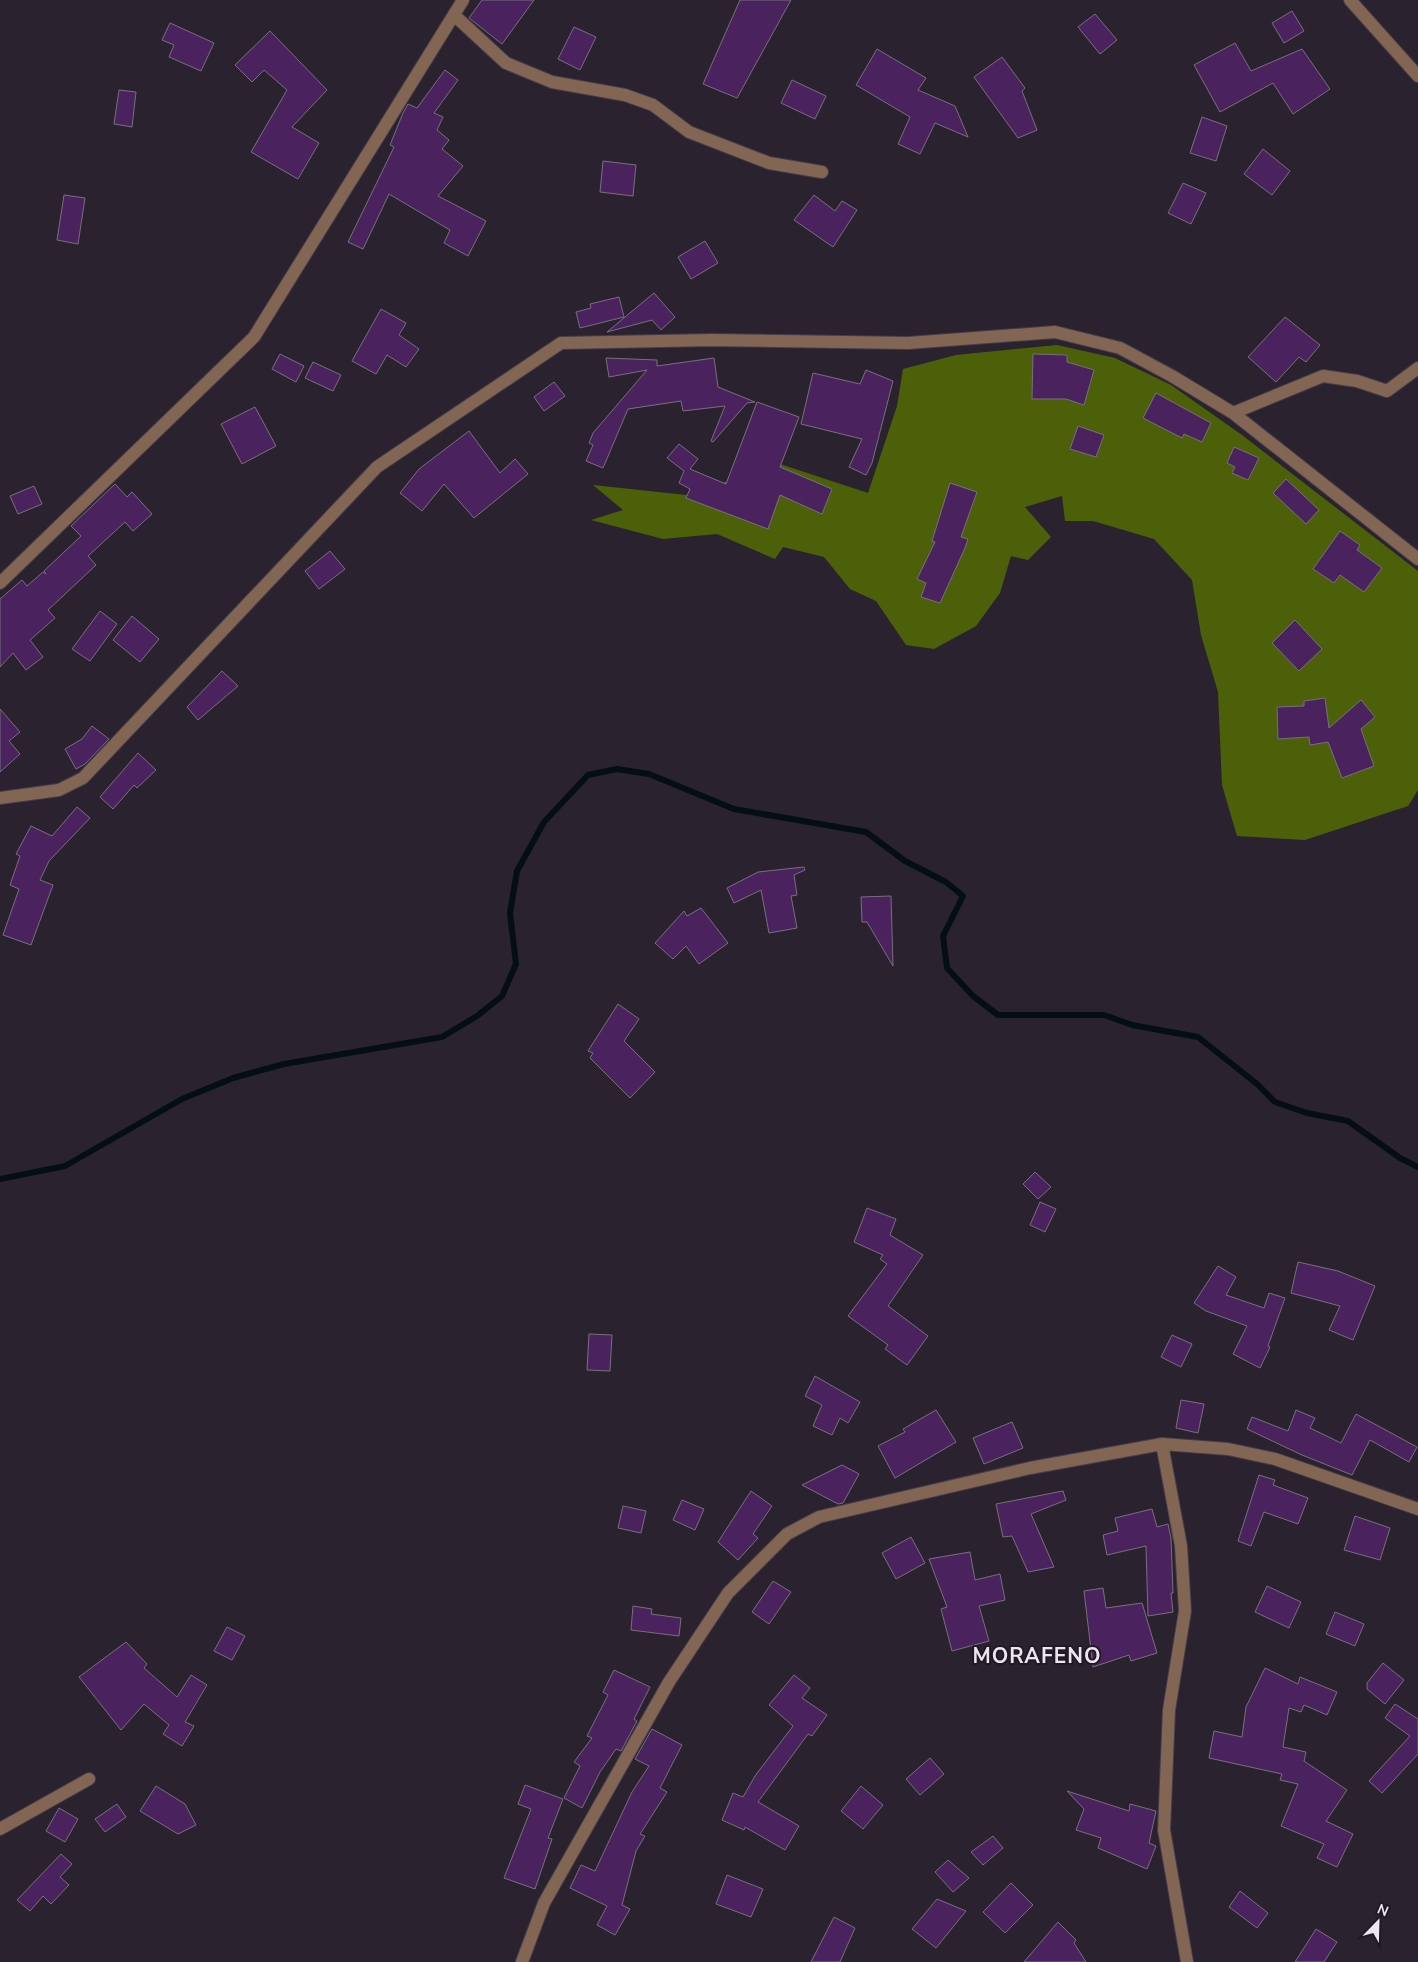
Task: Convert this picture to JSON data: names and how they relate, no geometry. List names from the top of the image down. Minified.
{"districts":["MORAFENO"],"north":"top right"}
